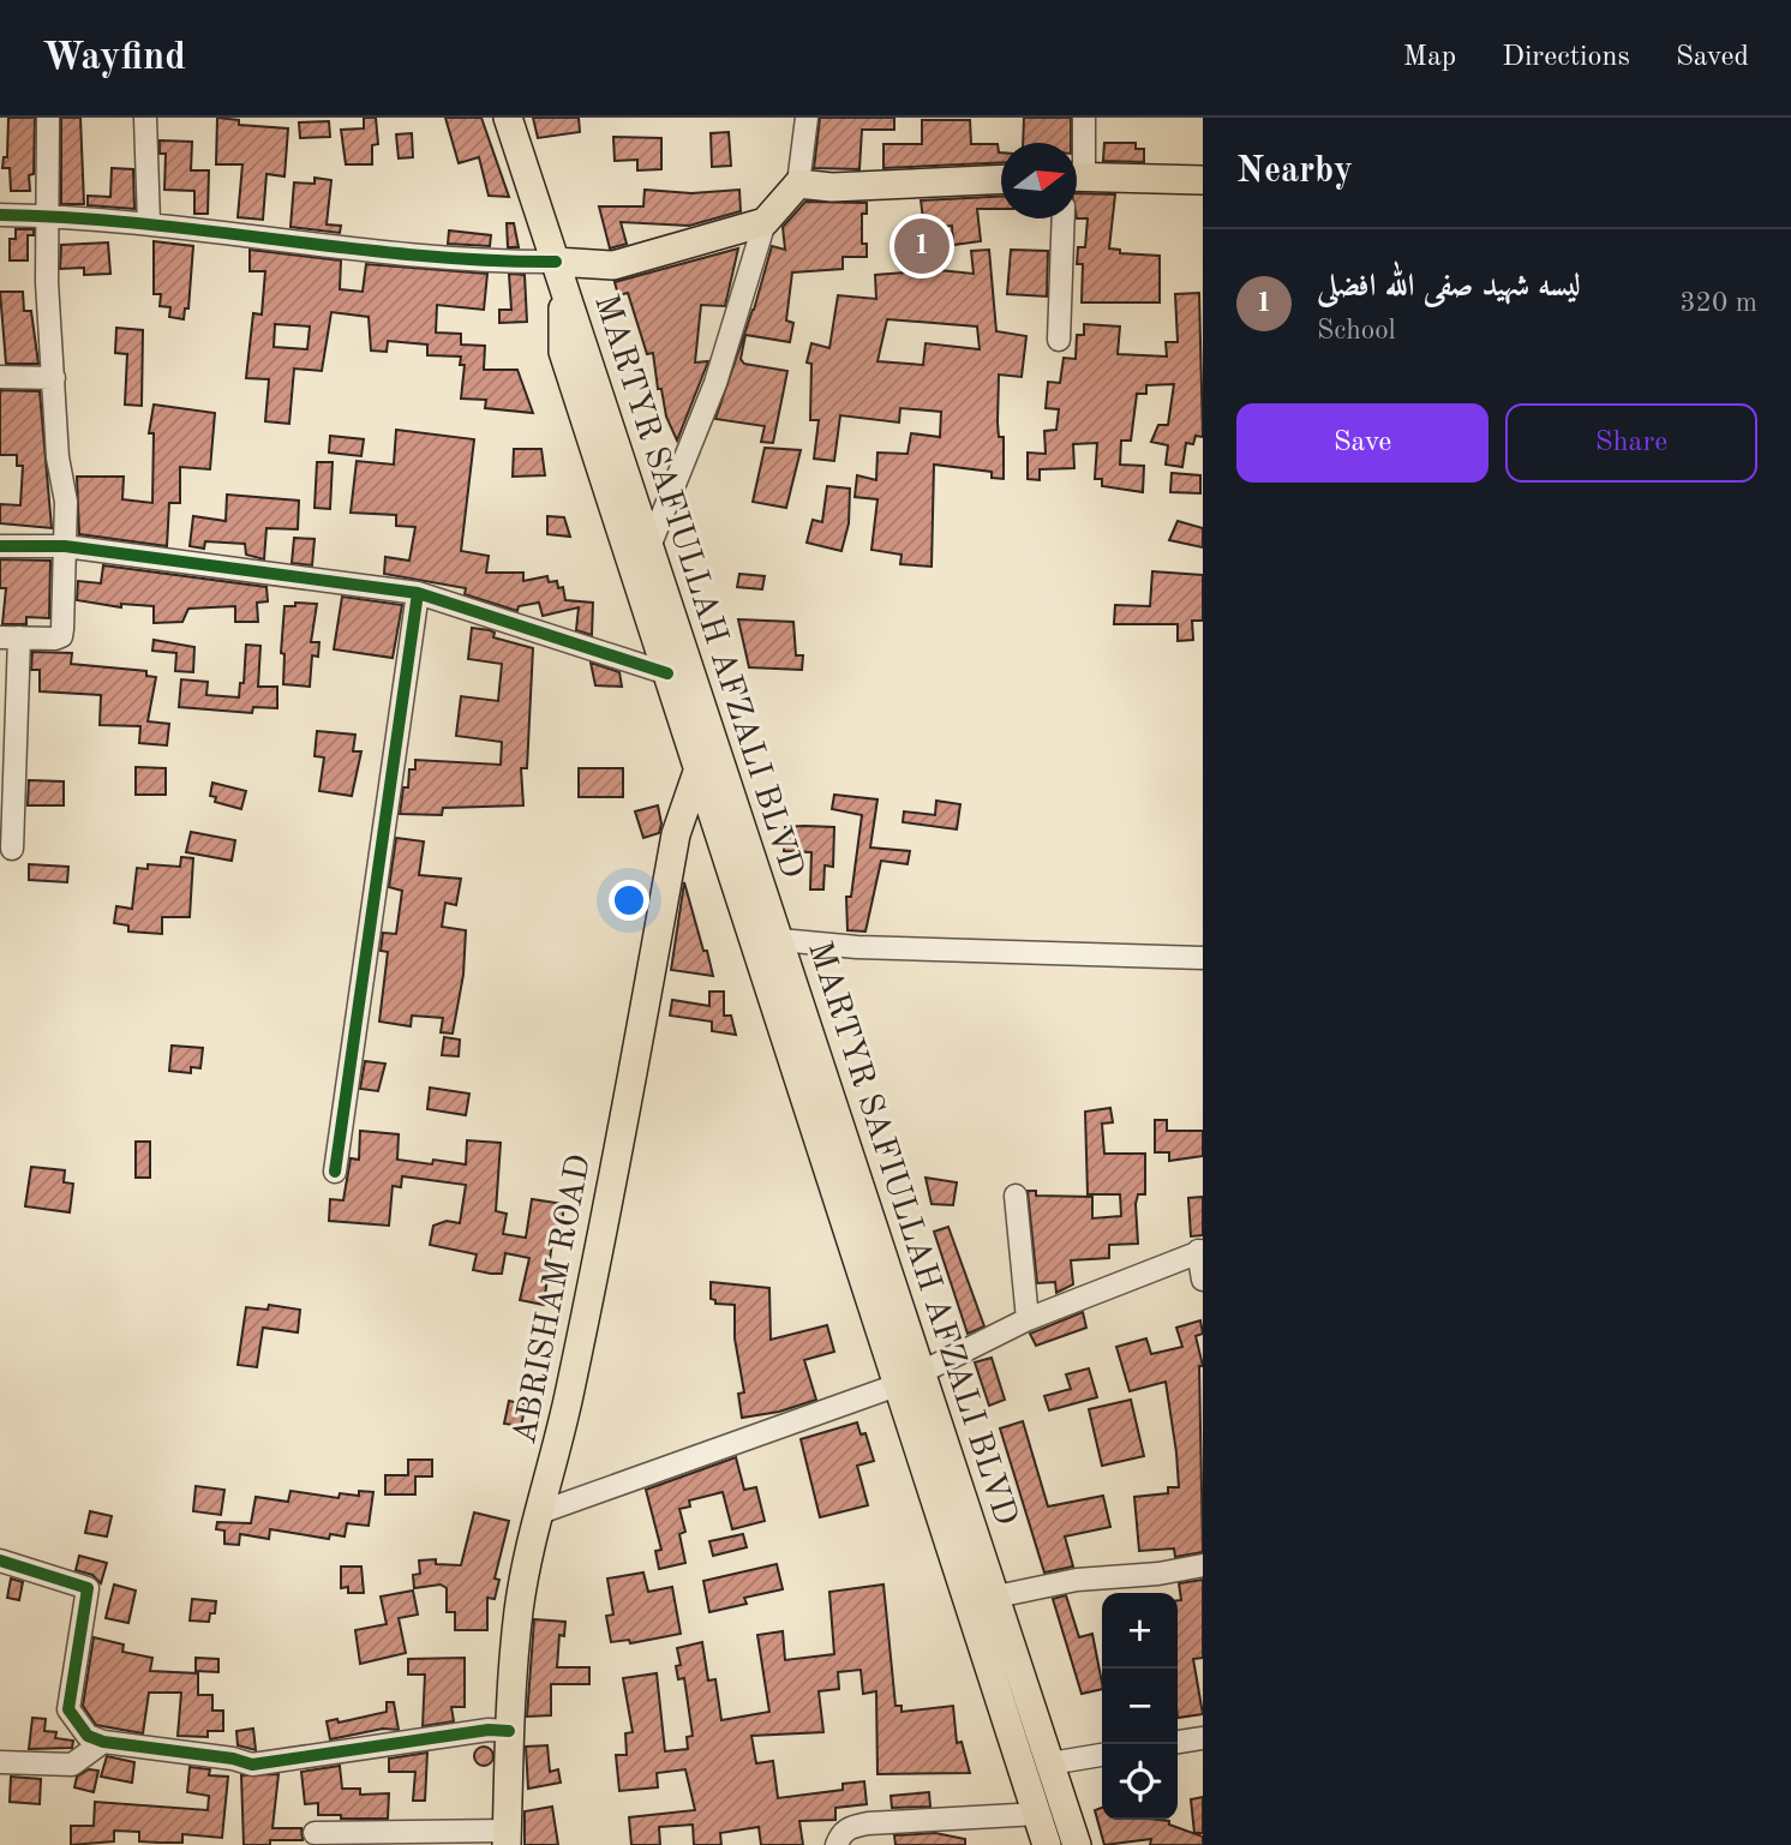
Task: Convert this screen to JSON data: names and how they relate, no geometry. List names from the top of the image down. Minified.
{"streets":{"main road":["MARTYR SAFIULLAH AFZALI BLVD","ABRISHAM ROAD"]},"crossings":[["MARTYR SAFIULLAH AFZALI BLVD","ABRISHAM ROAD"]],"north":"right","page":{"header":"Wayfind","nav":["Map","Directions","Saved"],"heading":"Nearby","pins":"1","list":[{"mark":"1","name":"لیسه شهید صفی الله افضلی","note":"School","value":"320 m"}],"buttons":["Save","Share"],"map_buttons":["+","−"]}}
